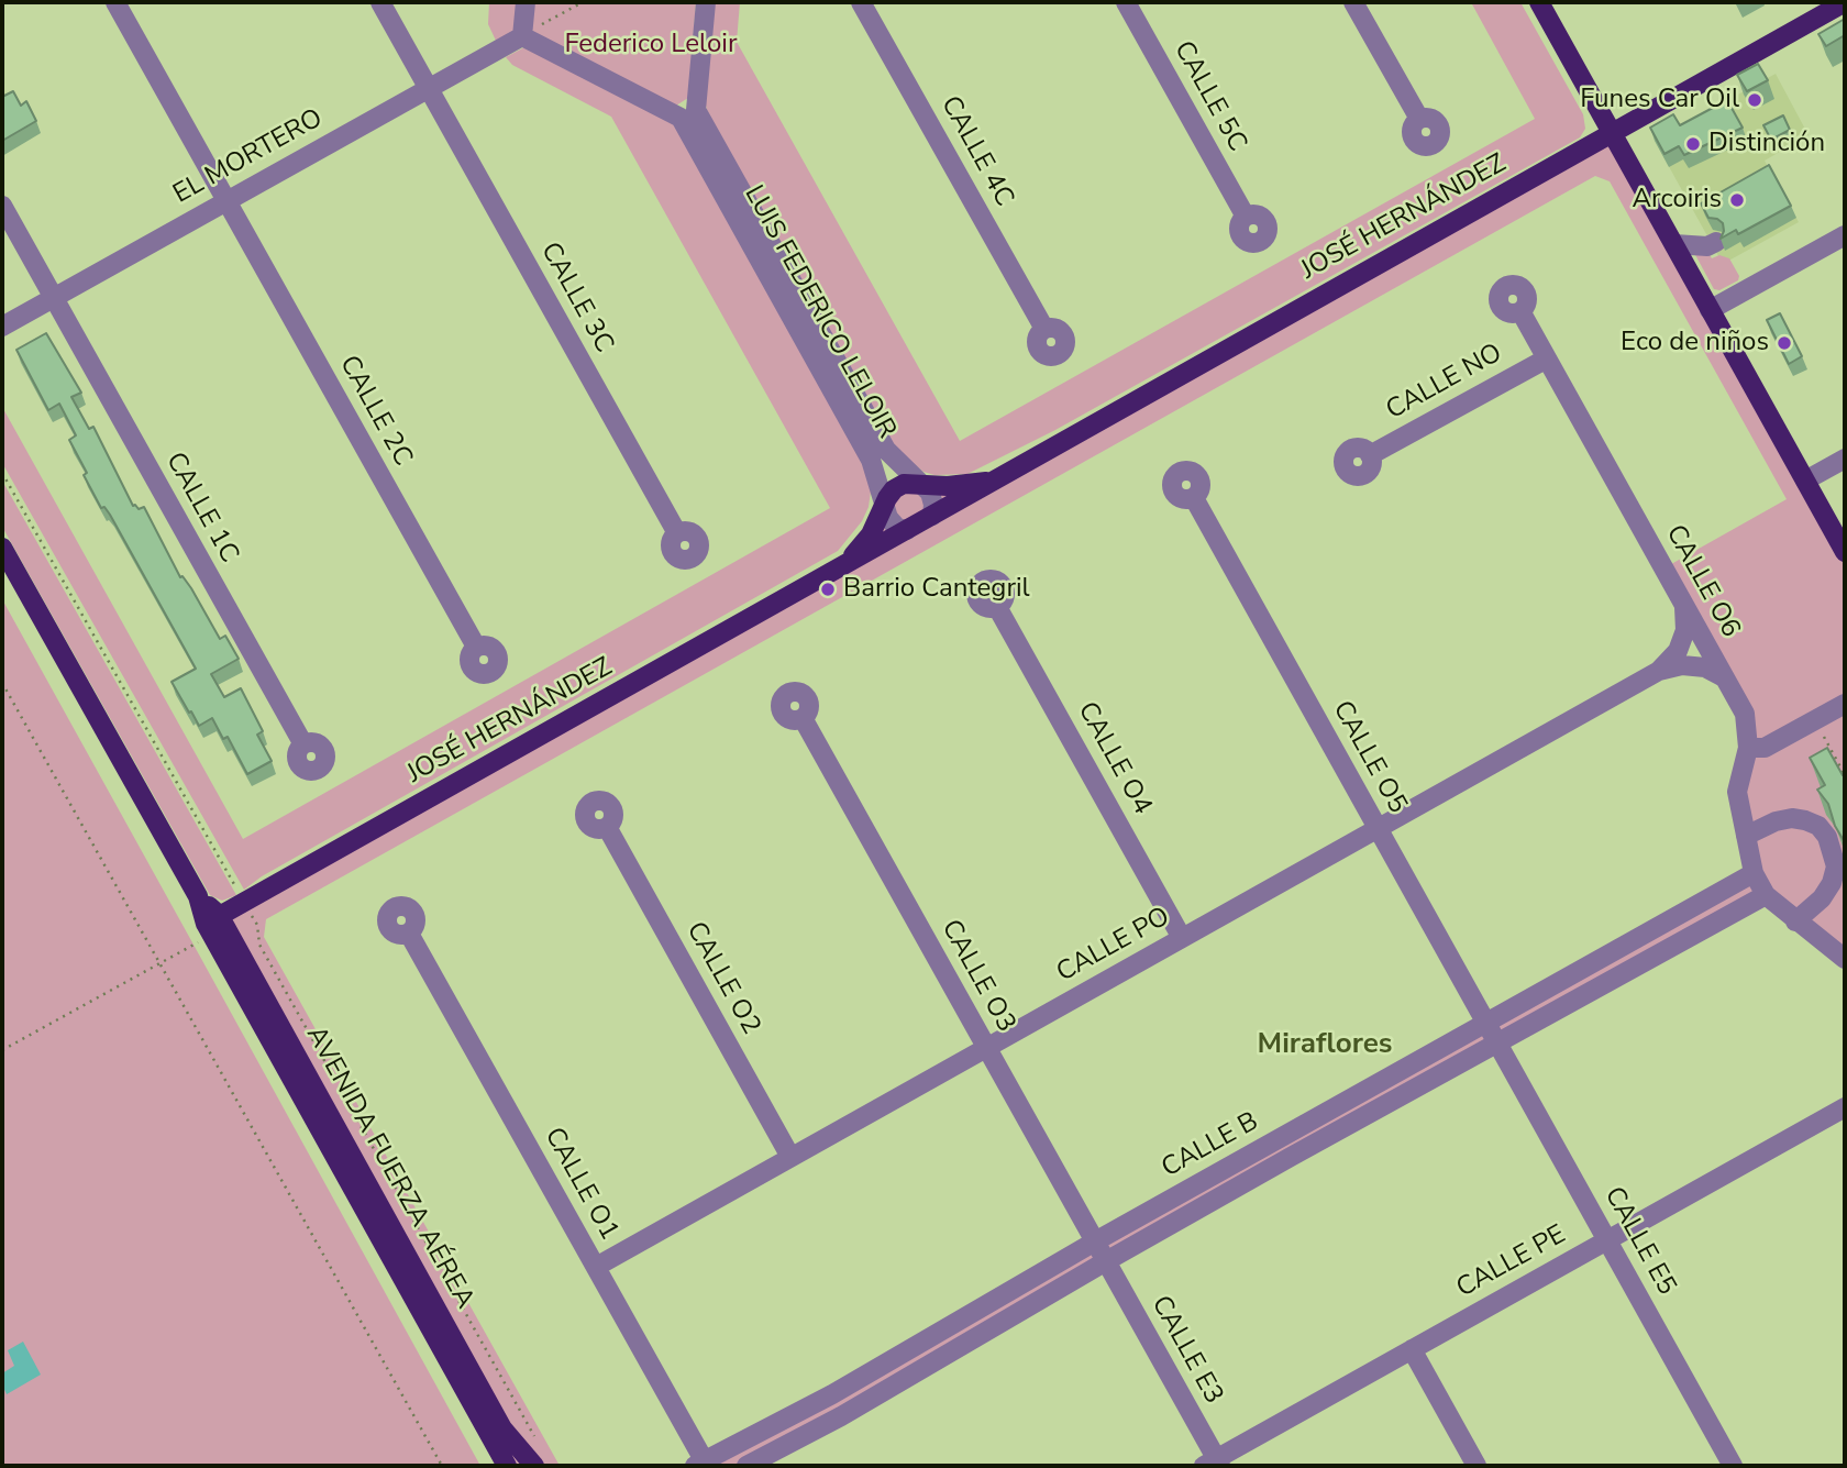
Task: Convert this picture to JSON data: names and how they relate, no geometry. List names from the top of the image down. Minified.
{"streets":{"main road":["JOSÉ HERNÁNDEZ","AVENIDA FUERZA AÉREA"],"street":["CALLE 5C","CALLE 4C","EL MORTERO","CALLE 3C","LUIS FEDERICO LELOIR","CALLE NO","CALLE 2C","CALLE 1C","CALLE O6","CALLE O5","CALLE O4","CALLE PO","CALLE O3","CALLE O2","CALLE B","CALLE O1","CALLE E5","CALLE PE","CALLE E3"]},"crossings":[["EL MORTERO","CALLE 3C"],["EL MORTERO","CALLE 2C"],["EL MORTERO","CALLE 1C"],["JOSÉ HERNÁNDEZ","LUIS FEDERICO LELOIR"],["JOSÉ HERNÁNDEZ","AVENIDA FUERZA AÉREA"],["CALLE NO","CALLE O6"],["CALLE O6","CALLE PO"],["CALLE O6","CALLE B"],["CALLE O5","CALLE PO"],["CALLE O5","CALLE B"],["CALLE O5","CALLE E5"],["CALLE O4","CALLE PO"],["CALLE PO","CALLE O3"],["CALLE PO","CALLE O2"],["CALLE PO","CALLE O1"],["CALLE O3","CALLE B"],["CALLE O3","CALLE E3"],["CALLE B","CALLE O1"],["CALLE B","CALLE E5"],["CALLE B","CALLE E3"],["CALLE E5","CALLE PE"],["CALLE PE","CALLE E3"]],"districts":["Miraflores"],"parks":["Federico Leloir"],"places":["Funes Car Oil","Distinción","Arcoiris","Eco de niños","Barrio Cantegril"]}
